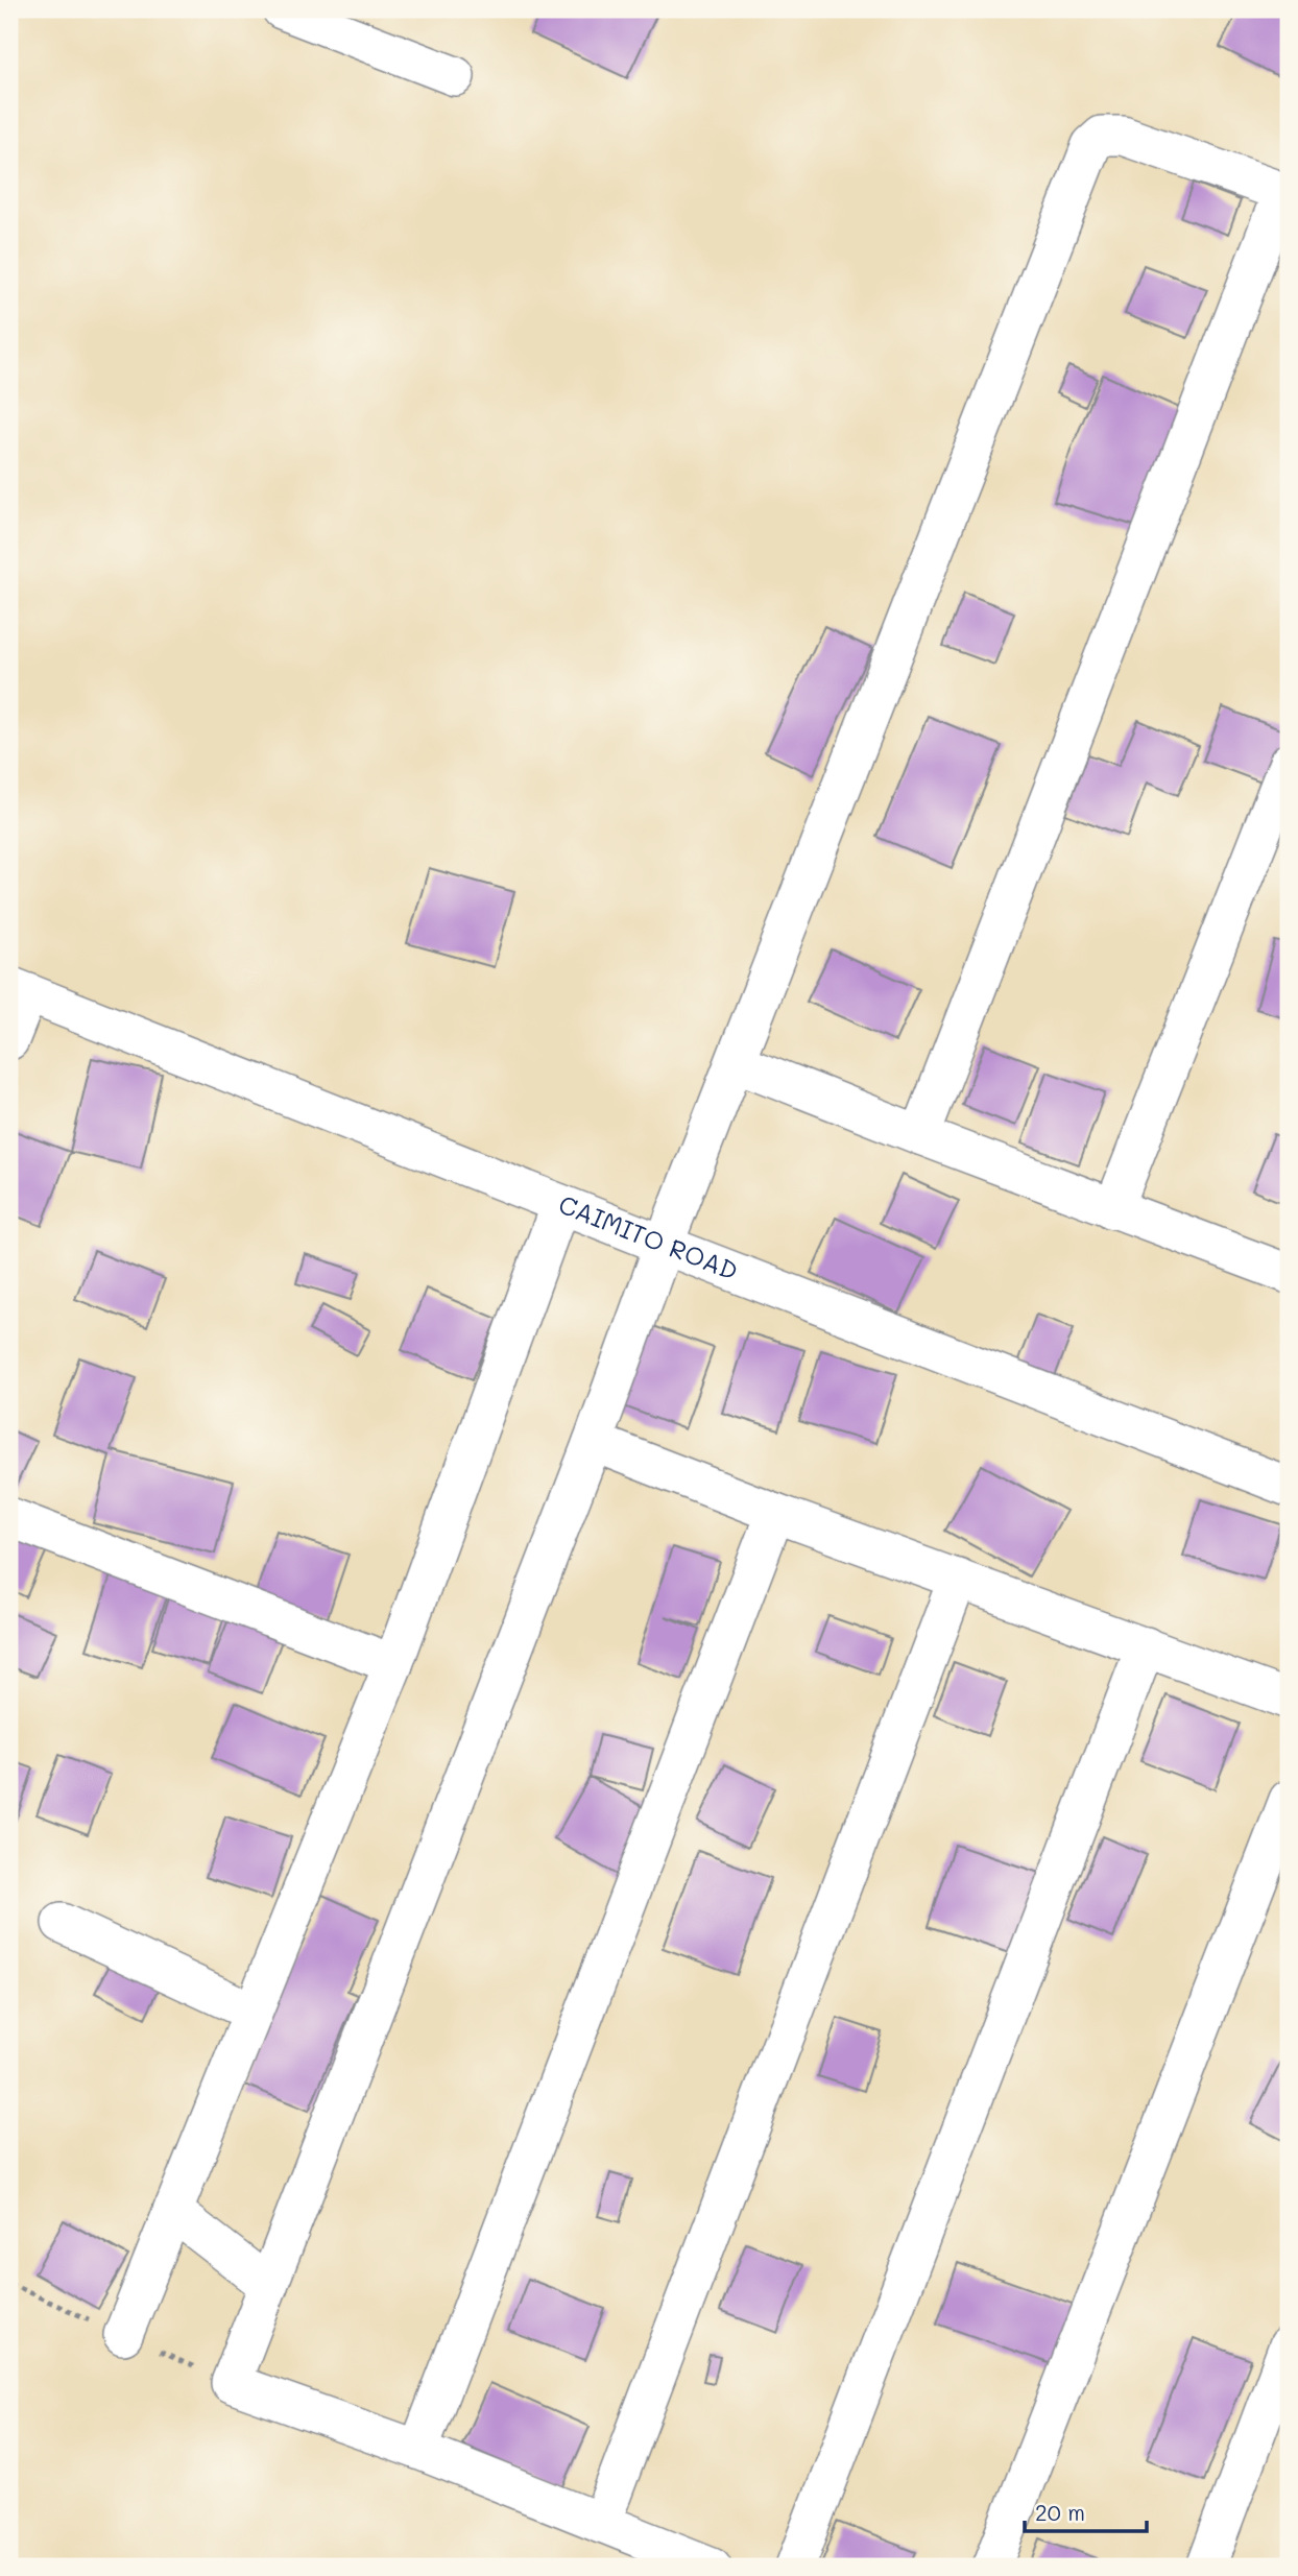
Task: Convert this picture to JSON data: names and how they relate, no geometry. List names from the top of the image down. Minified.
{"streets":{"street":["CAIMITO ROAD"]},"scale_bar":"20 m"}
